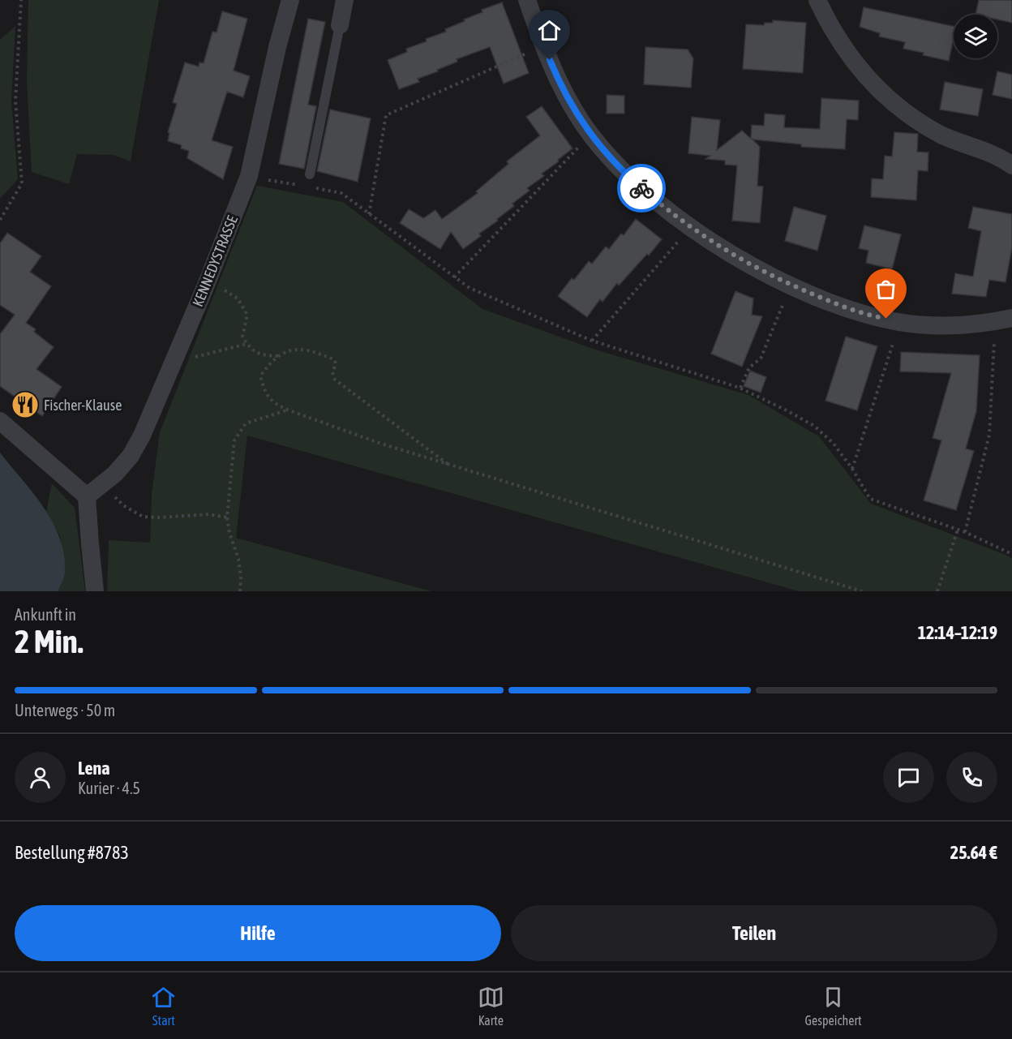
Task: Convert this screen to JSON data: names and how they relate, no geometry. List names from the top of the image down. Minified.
{"streets":{"street":["KENNEDYSTRASSE"]},"places":{"restaurant":["Fischer-Klause"]},"page":{"heading":["2 Min.","Ankunft in","12:14–12:19"],"panel":["Lena","Kurier · 4.5","Bestellung #8783","25.64 €"],"bar":"Unterwegs · 50 m","buttons":["Hilfe","Teilen"],"tabs":["Start","Karte","Gespeichert"]}}
